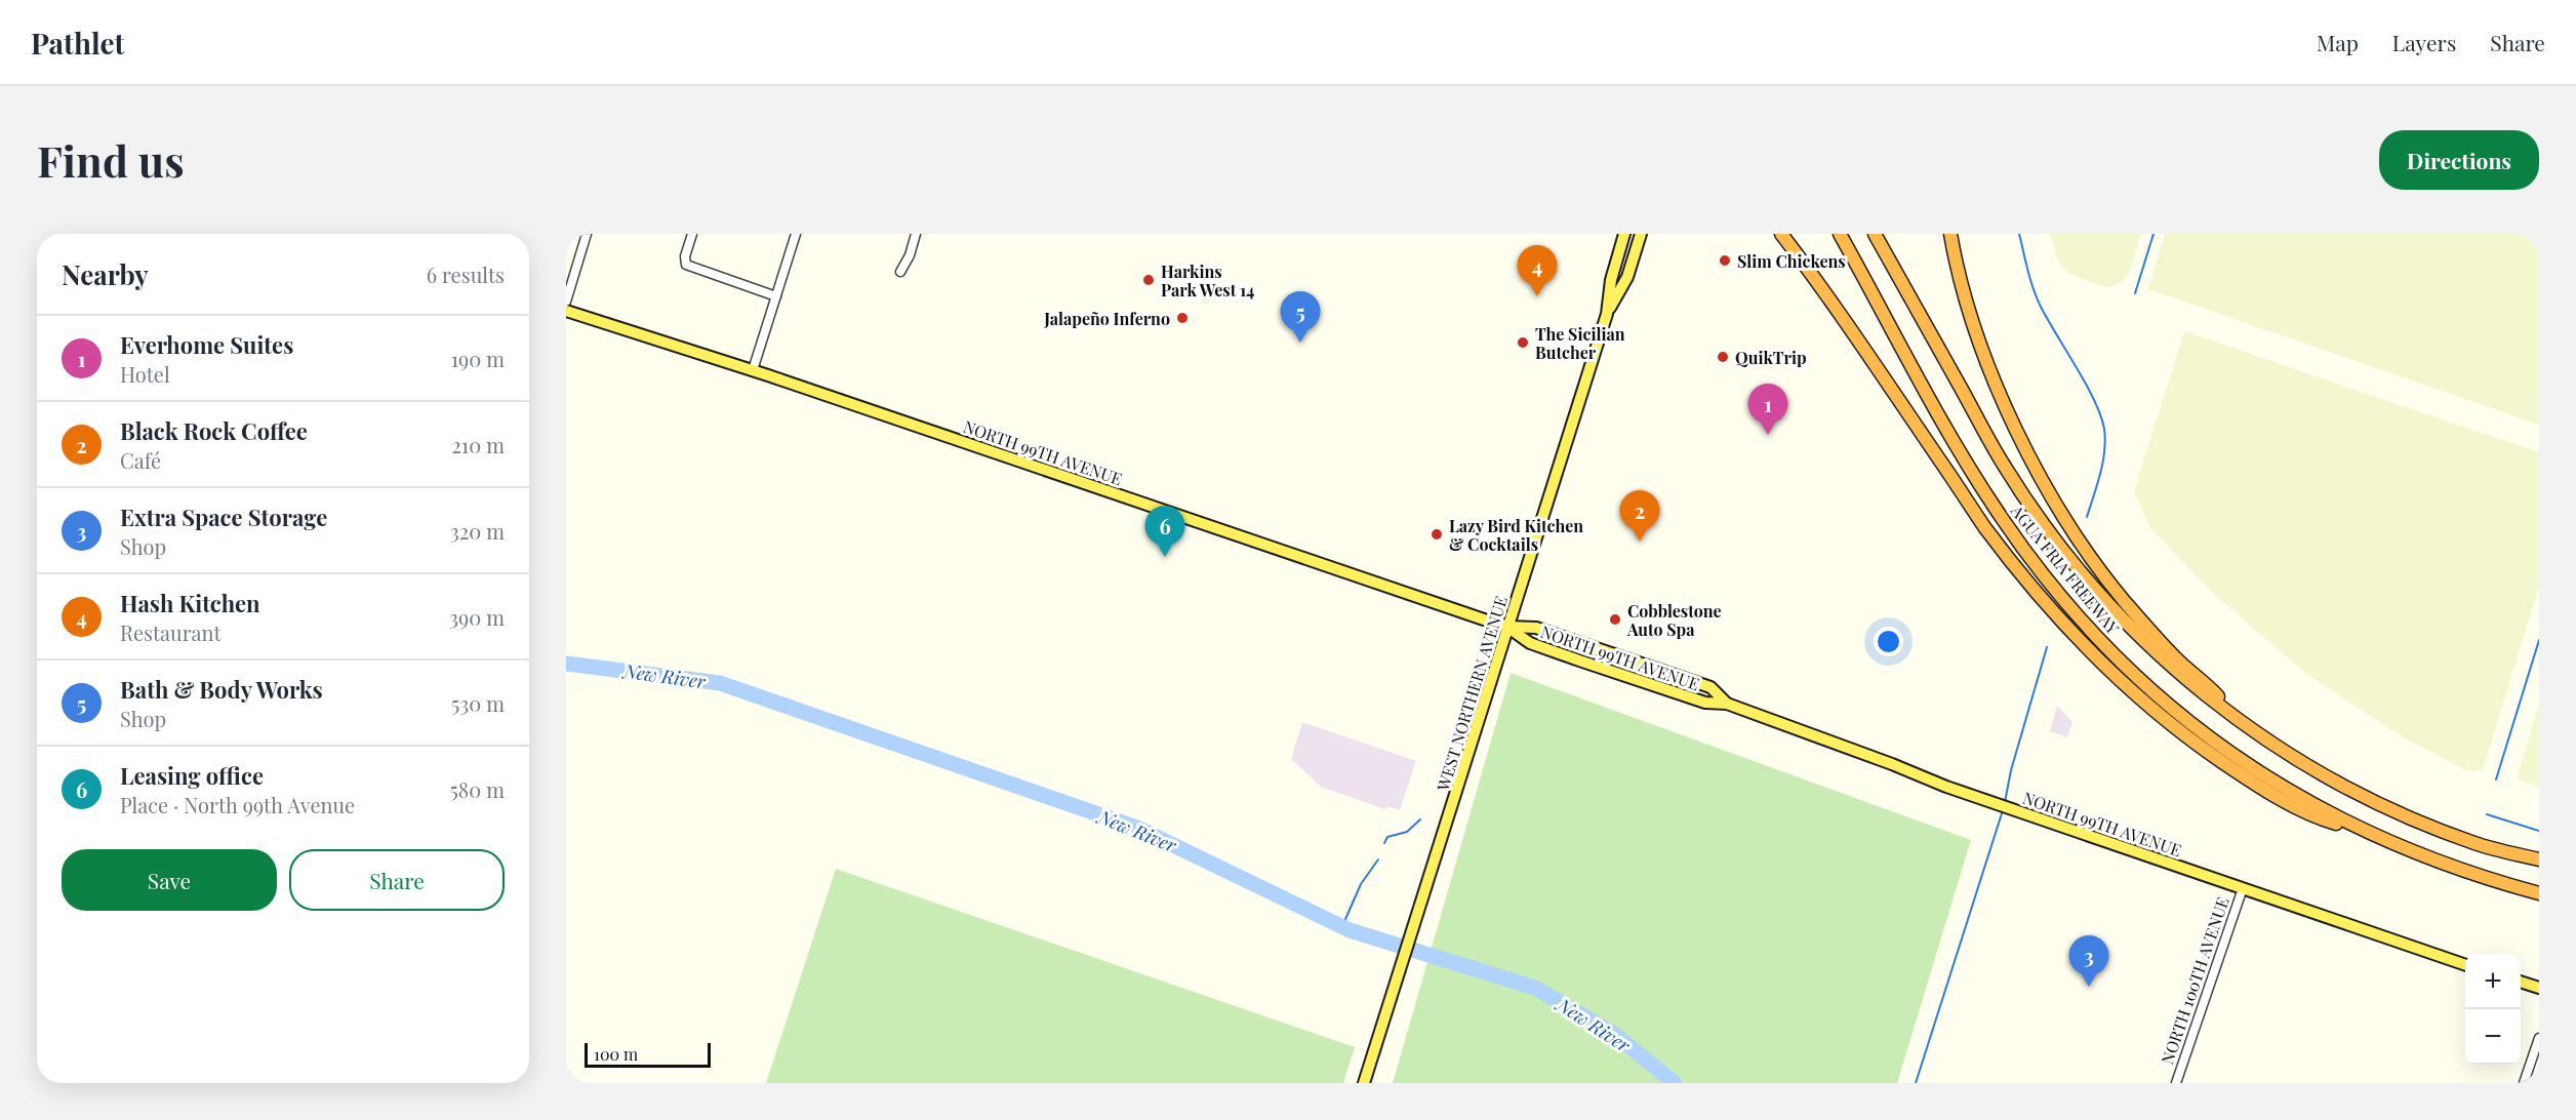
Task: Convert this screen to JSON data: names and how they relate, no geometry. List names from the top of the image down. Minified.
{"streets":{"highway":["AGUA FRIA FREEWAY"],"main road":["NORTH 99TH AVENUE","WEST NORTHERN AVENUE"],"street":["NORTH 100TH AVENUE"]},"crossings":[["NORTH 99TH AVENUE","WEST NORTHERN AVENUE"],["NORTH 99TH AVENUE","NORTH 100TH AVENUE"]],"water":["New River"],"places":["Slim Chickens","Harkins Park West 14","Jalapeño Inferno","The Sicilian Butcher","QuikTrip","Lazy Bird Kitchen & Cocktails","Cobblestone Auto Spa"],"scale_bar":"100 m","page":{"header":"Pathlet","nav":["Map","Layers","Share"],"buttons":["Directions",["Save","Share"]],"title":"Find us","heading":["Nearby","6 results"],"pins":["4","5","1","2","6","3"],"list":[{"mark":"1","name":"Everhome Suites","note":"Hotel","value":"190 m"},{"mark":"2","name":"Black Rock Coffee","note":"Café","value":"210 m"},{"mark":"3","name":"Extra Space Storage","note":"Shop","value":"320 m"},{"mark":"4","name":"Hash Kitchen","note":"Restaurant","value":"390 m"},{"mark":"5","name":"Bath & Body Works","note":"Shop","value":"530 m"},{"mark":"6","name":"Leasing office","note":"Place · North 99th Avenue","value":"580 m"}],"map_buttons":["+","−"],"scale":"100 m"}}
